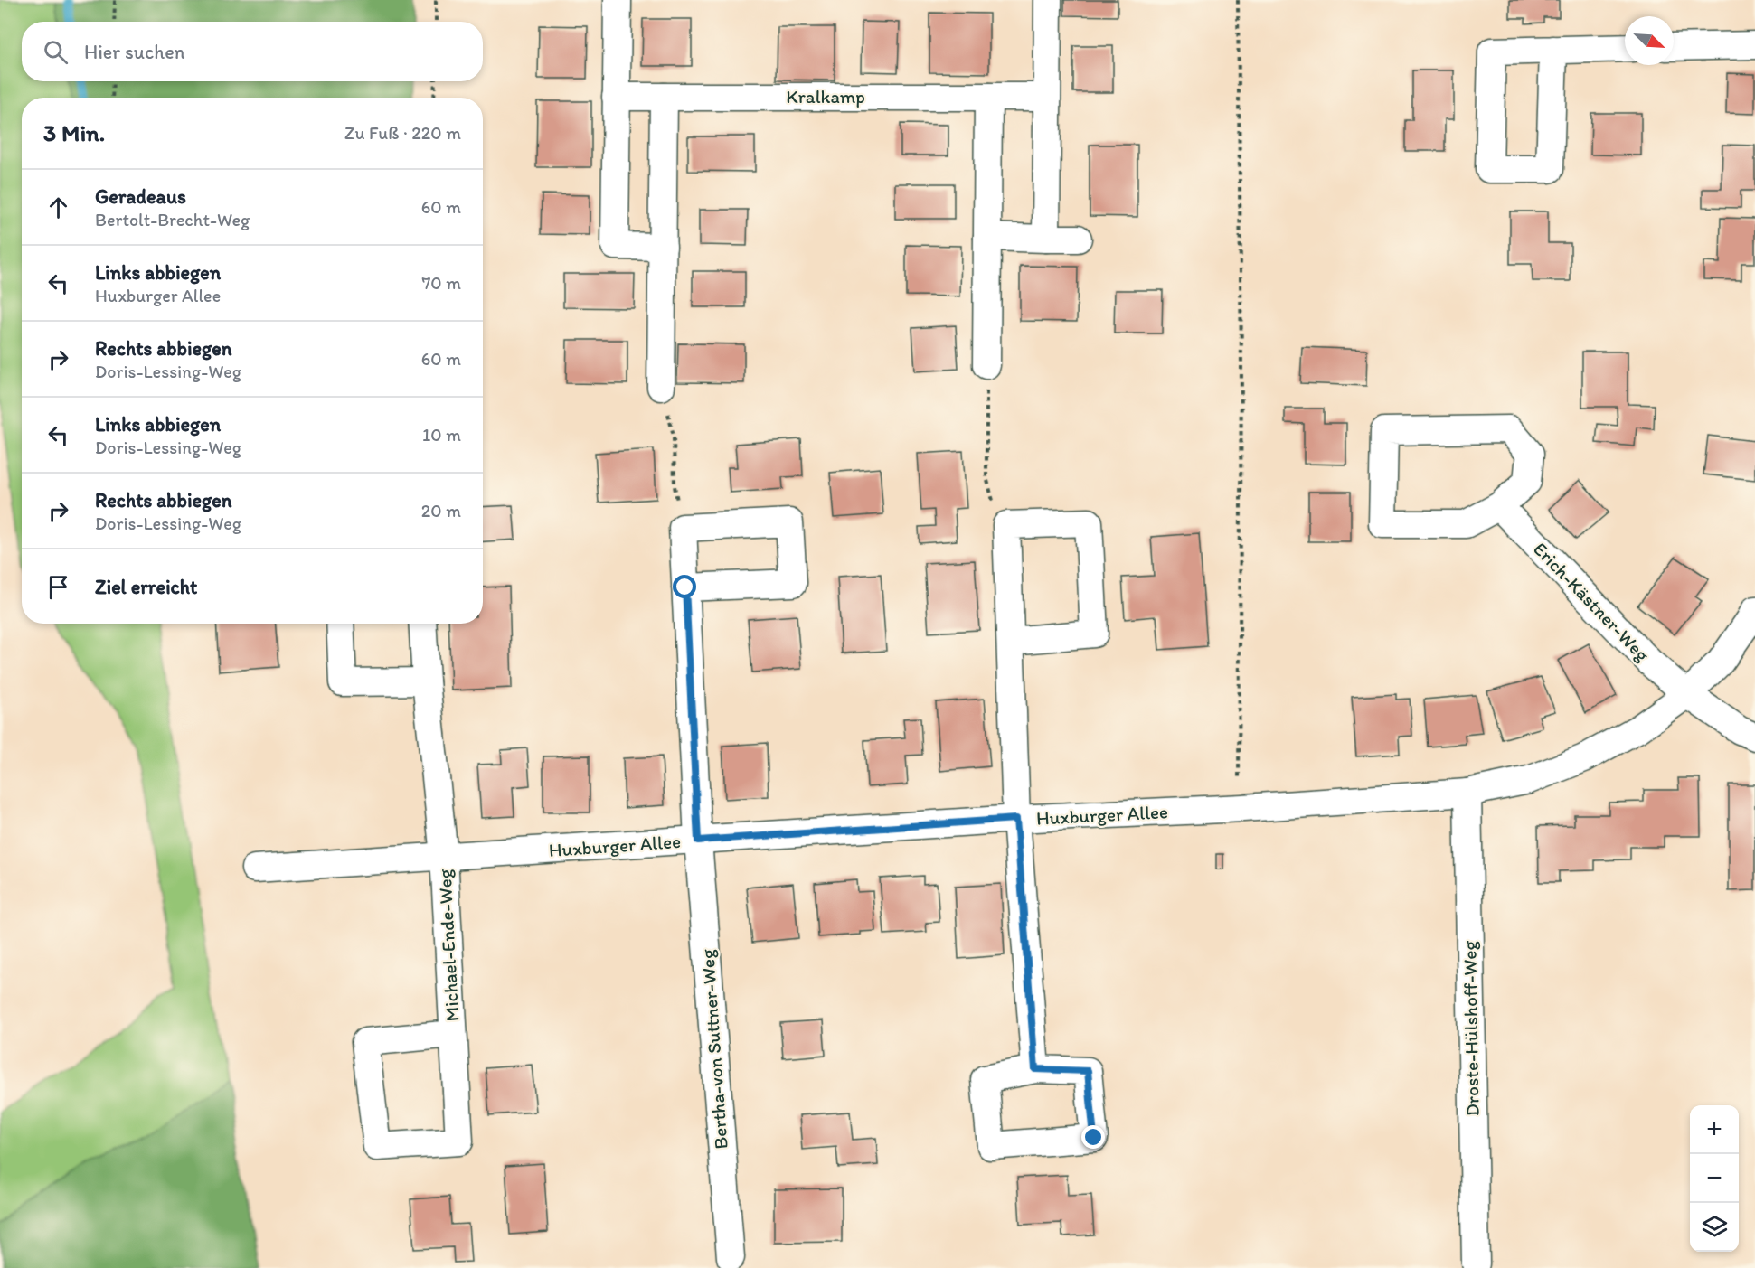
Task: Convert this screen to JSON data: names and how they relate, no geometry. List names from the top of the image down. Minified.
{"streets":{"street":["Kralkamp","Erich-Kästner-Weg","Huxburger Allee","Michael-Ende-Weg","Droste-Hülshoff-Weg","Bertha-von Suttner-Weg"]},"crossings":[["Erich-Kästner-Weg","Huxburger Allee"],["Huxburger Allee","Michael-Ende-Weg"],["Huxburger Allee","Droste-Hülshoff-Weg"],["Huxburger Allee","Bertha-von Suttner-Weg"]],"north":"bottom right","page":{"search":"Hier suchen","heading":["3 Min.","Zu Fuß · 220 m"],"list":[["Geradeaus","Bertolt-Brecht-Weg","60 m"],["Links abbiegen","Huxburger Allee","70 m"],["Rechts abbiegen","Doris-Lessing-Weg","60 m"],["Links abbiegen","Doris-Lessing-Weg","10 m"],["Rechts abbiegen","Doris-Lessing-Weg","20 m"],"Ziel erreicht"],"map_buttons":["+","−"]}}
